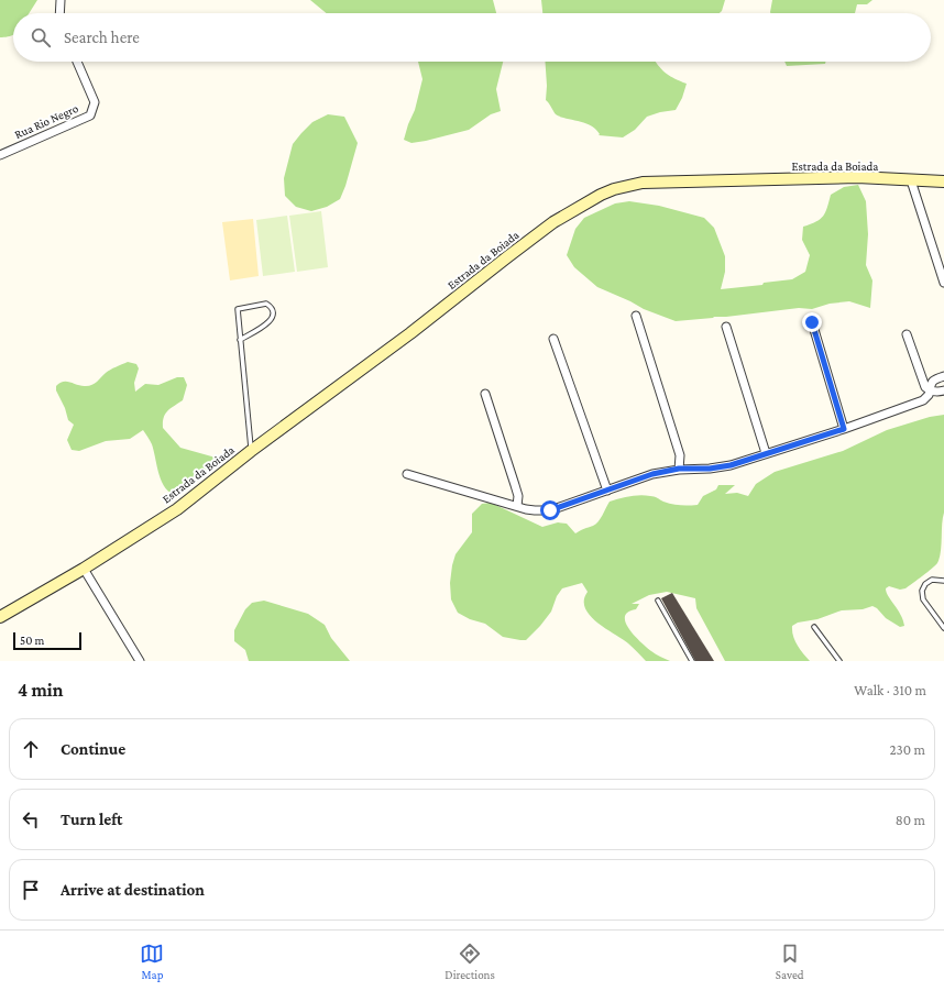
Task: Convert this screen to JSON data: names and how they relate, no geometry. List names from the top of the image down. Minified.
{"streets":{"main road":["Estrada da Boiada"],"street":["Rua Rio Negro"]},"scale_bar":"50 m","page":{"search":"Search here","scale":"50 m","heading":["4 min","Walk · 310 m"],"list":[["Continue","230 m"],["Turn left","80 m"],"Arrive at destination"],"nav":["Map","Directions","Saved"]}}
